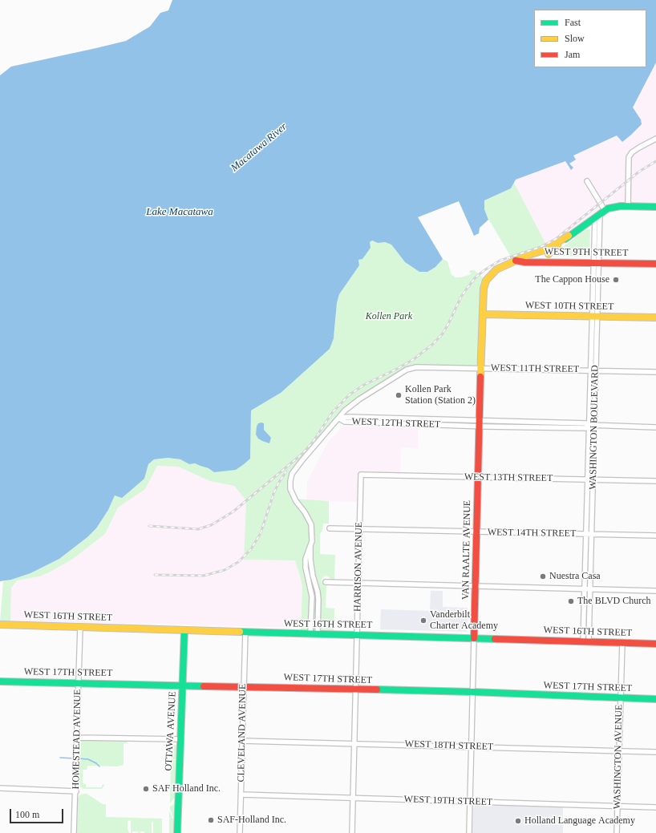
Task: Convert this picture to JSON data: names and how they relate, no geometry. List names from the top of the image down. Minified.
{"streets":{"street":["WEST 9TH STREET","WEST 10TH STREET","WEST 11TH STREET","WEST 12TH STREET","WASHINGTON BOULEVARD","WEST 13TH STREET","WEST 14TH STREET","VAN RAALTE AVENUE","HARRISON AVENUE","WEST 16TH STREET","WEST 17TH STREET","OTTAWA AVENUE","CLEVELAND AVENUE","HOMESTEAD AVENUE","WEST 18TH STREET","WASHINGTON AVENUE","WEST 19TH STREET"]},"crossings":[["WEST 9TH STREET","WASHINGTON BOULEVARD"],["WEST 9TH STREET","VAN RAALTE AVENUE"],["WEST 10TH STREET","WASHINGTON BOULEVARD"],["WEST 10TH STREET","VAN RAALTE AVENUE"],["WEST 11TH STREET","WEST 12TH STREET"],["WEST 11TH STREET","WASHINGTON BOULEVARD"],["WEST 11TH STREET","VAN RAALTE AVENUE"],["WEST 12TH STREET","WASHINGTON BOULEVARD"],["WEST 12TH STREET","VAN RAALTE AVENUE"],["WASHINGTON BOULEVARD","WEST 13TH STREET"],["WASHINGTON BOULEVARD","WEST 14TH STREET"],["WASHINGTON BOULEVARD","WEST 16TH STREET"],["WEST 13TH STREET","VAN RAALTE AVENUE"],["WEST 13TH STREET","HARRISON AVENUE"],["WEST 14TH STREET","VAN RAALTE AVENUE"],["WEST 14TH STREET","HARRISON AVENUE"],["VAN RAALTE AVENUE","WEST 16TH STREET"],["VAN RAALTE AVENUE","WEST 17TH STREET"],["VAN RAALTE AVENUE","WEST 18TH STREET"],["VAN RAALTE AVENUE","WEST 19TH STREET"],["HARRISON AVENUE","WEST 16TH STREET"],["HARRISON AVENUE","WEST 17TH STREET"],["HARRISON AVENUE","WEST 18TH STREET"],["HARRISON AVENUE","WEST 19TH STREET"],["WEST 16TH STREET","OTTAWA AVENUE"],["WEST 16TH STREET","CLEVELAND AVENUE"],["WEST 16TH STREET","HOMESTEAD AVENUE"],["WEST 16TH STREET","WASHINGTON AVENUE"],["WEST 17TH STREET","OTTAWA AVENUE"],["WEST 17TH STREET","CLEVELAND AVENUE"],["WEST 17TH STREET","HOMESTEAD AVENUE"],["WEST 17TH STREET","WASHINGTON AVENUE"],["CLEVELAND AVENUE","WEST 18TH STREET"],["CLEVELAND AVENUE","WEST 19TH STREET"],["WEST 18TH STREET","WASHINGTON AVENUE"],["WASHINGTON AVENUE","WEST 19TH STREET"]],"water":["Macatawa River","Lake Macatawa"],"parks":["Kollen Park"],"places":["The Cappon House","Kollen Park Station (Station 2)","Nuestra Casa","The BLVD Church","Vanderbilt Charter Academy","SAF Holland Inc.","SAF-Holland Inc.","Holland Language Academy"],"legend":["Fast","Slow","Jam"],"scale_bar":"100 m"}
